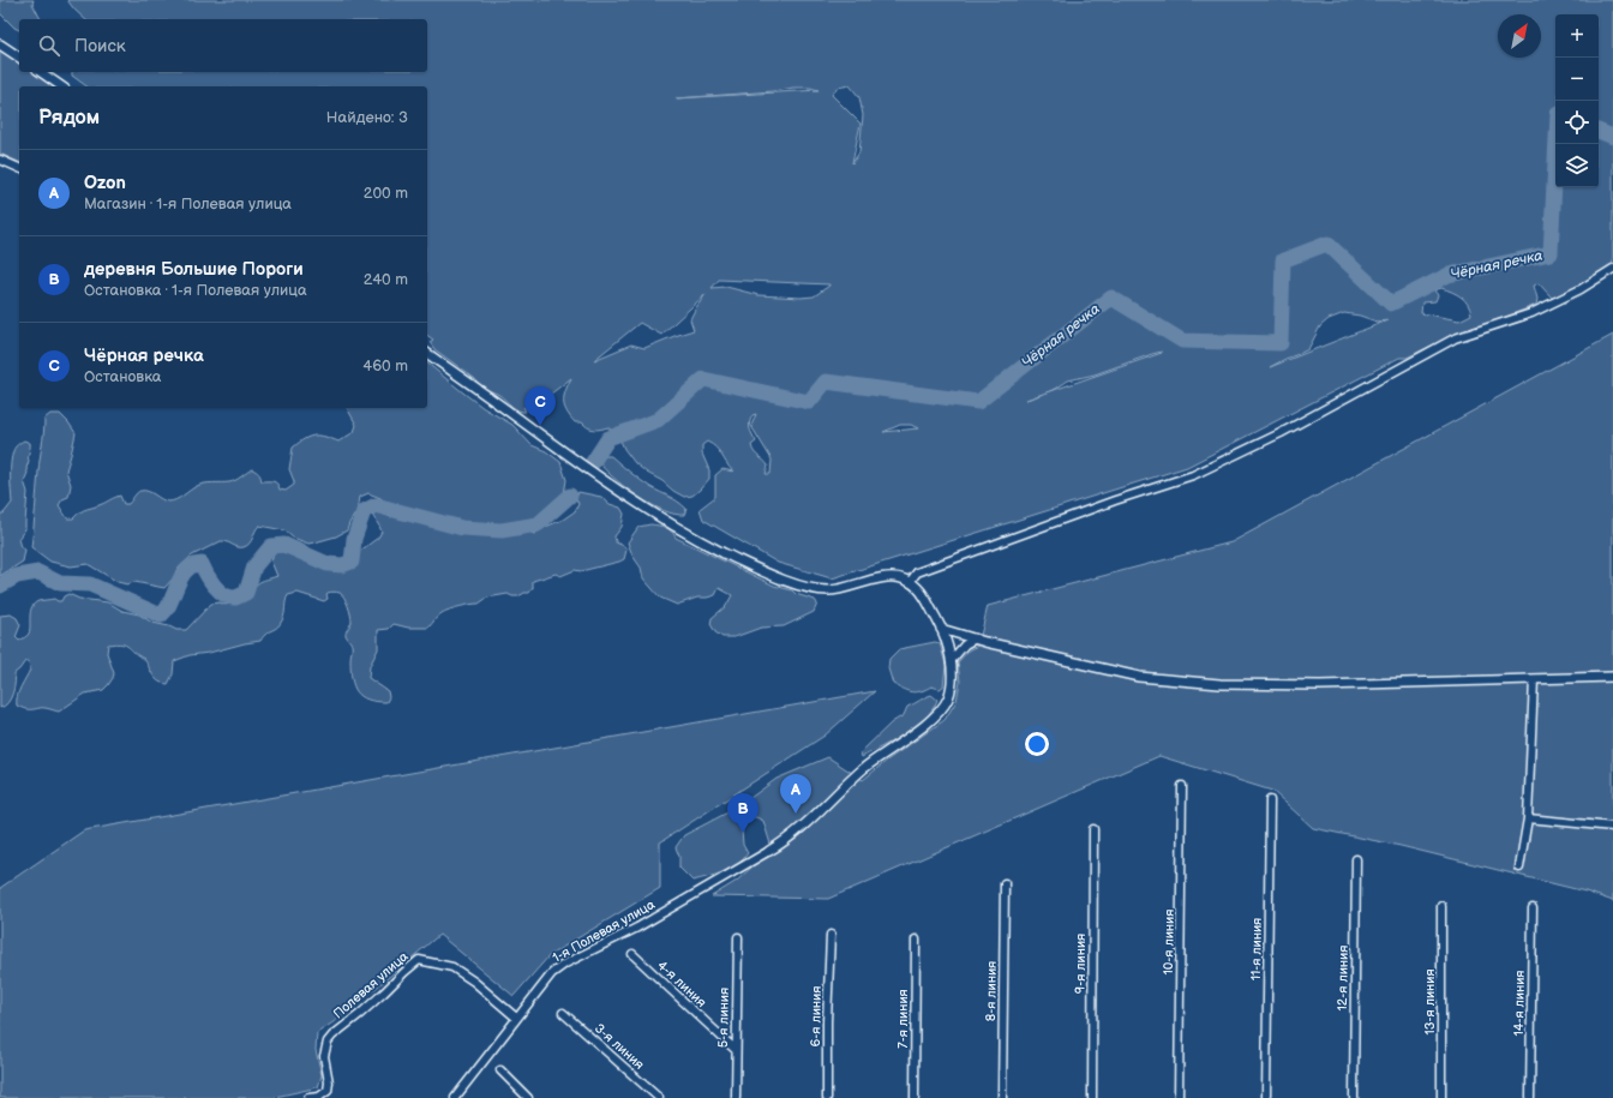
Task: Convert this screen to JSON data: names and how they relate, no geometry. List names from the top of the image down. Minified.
{"streets":{"street":["1-я Полевая улица","10-я линия","11-я линия","9-я линия","12-я линия","4-я линия","Полевая улица","8-я линия","13-я линия","14-я линия","6-я линия","5-я линия","7-я линия","3-я линия"]},"crossings":[["1-я Полевая улица","Полевая улица"],["4-я линия","5-я линия"]],"water":["Чёрная речка"],"north":"top right","page":{"map_buttons":["+","−"],"search":"Поиск","heading":["Рядом","Найдено: 3"],"list":[{"mark":"A","name":"Ozon","note":"Магазин · 1-я Полевая улица","value":"200 m"},{"mark":"B","name":"деревня Большие Пороги","note":"Остановка · 1-я Полевая улица","value":"240 m"},{"mark":"C","name":"Чёрная речка","note":"Остановка","value":"460 m"}],"pins":["C","A","B"]}}
